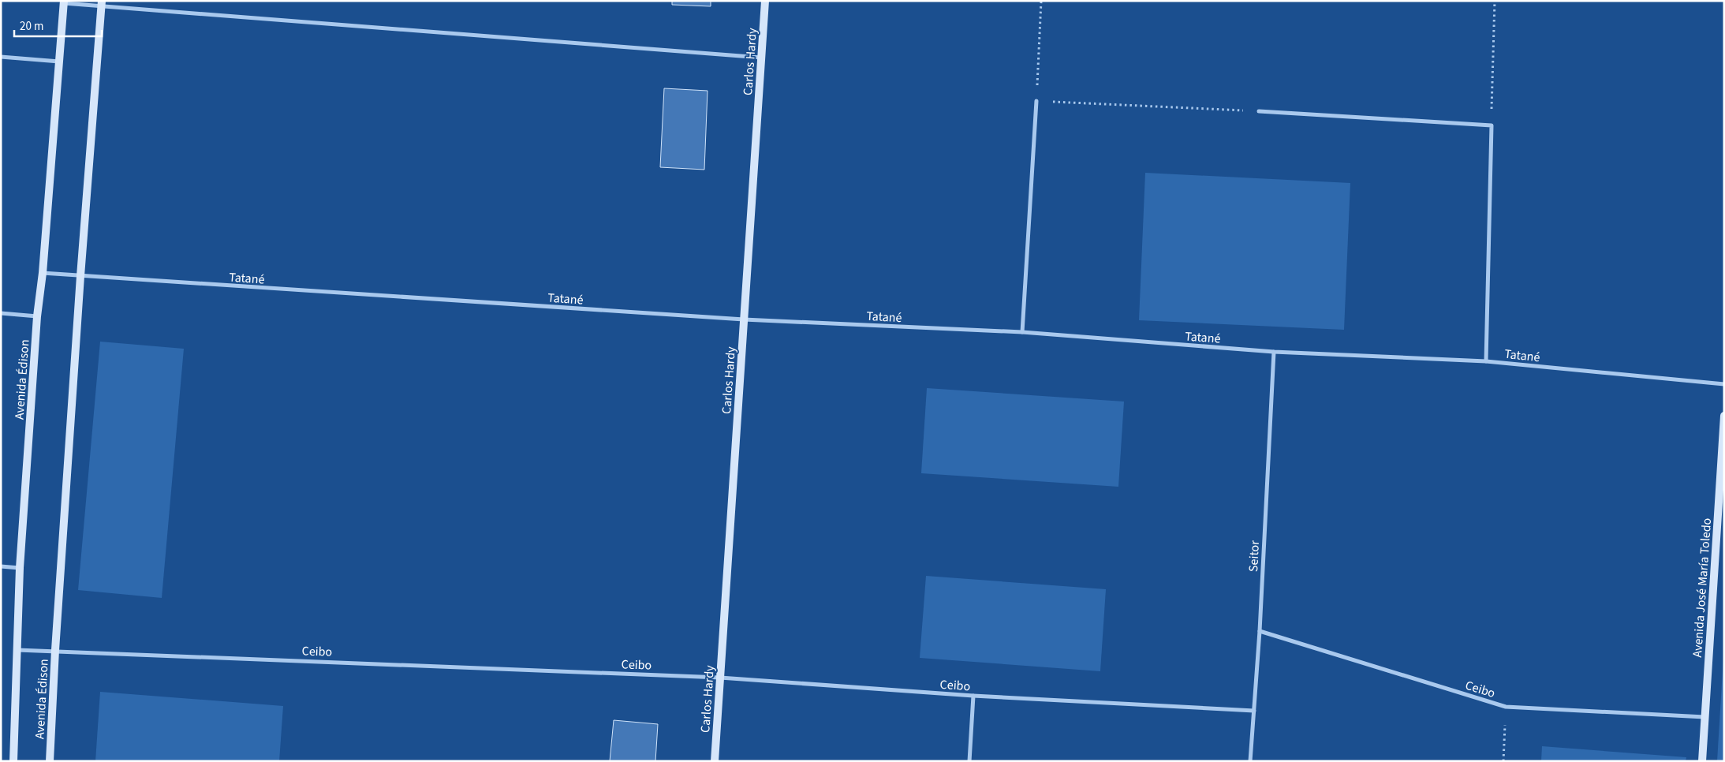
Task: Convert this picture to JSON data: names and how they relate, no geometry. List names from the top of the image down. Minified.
{"streets":{"main road":["Carlos Hardy","Avenida Édison","Avenida José María Toledo"],"street":["Tatané","Seitor","Ceibo"]},"crossings":[["Carlos Hardy","Tatané"],["Carlos Hardy","Ceibo"],["Tatané","Avenida Édison"],["Tatané","Seitor"],["Avenida Édison","Ceibo"],["Seitor","Ceibo"],["Avenida José María Toledo","Ceibo"]],"scale_bar":"20 m"}
